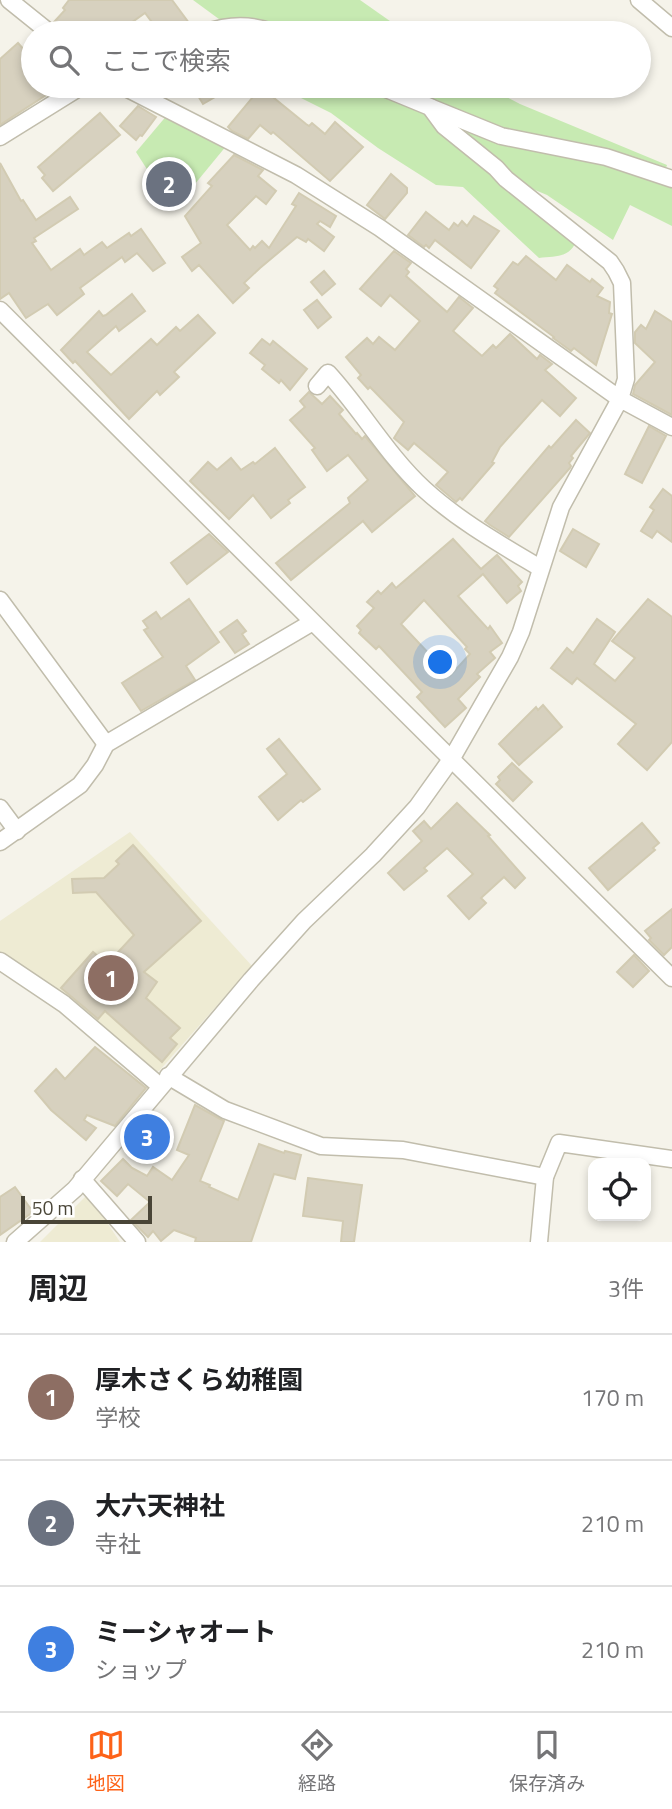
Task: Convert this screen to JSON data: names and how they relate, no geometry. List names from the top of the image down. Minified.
{"scale_bar":"50 m","page":{"search":"ここで検索","pins":["2","1","3"],"scale":"50 m","heading":["周辺","3件"],"list":[{"mark":"1","name":"厚木さくら幼稚園","note":"学校","value":"170 m"},{"mark":"2","name":"大六天神社","note":"寺社","value":"210 m"},{"mark":"3","name":"ミーシャオート","note":"ショップ","value":"210 m"}],"nav":["地図","経路","保存済み"]}}
